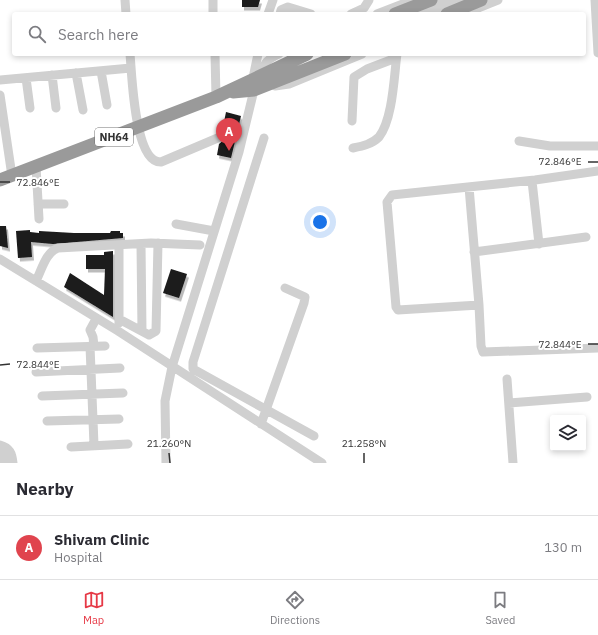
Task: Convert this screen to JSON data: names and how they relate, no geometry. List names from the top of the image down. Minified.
{"streets":{"highway":["NH64"]},"page":{"search":"Search here","pins":"A","heading":"Nearby","list":[{"mark":"A","name":"Shivam Clinic","note":"Hospital","value":"130 m"}],"nav":["Map","Directions","Saved"]},"coordinates":["72.846°E","72.844°E","21.260°N","21.258°N"]}
